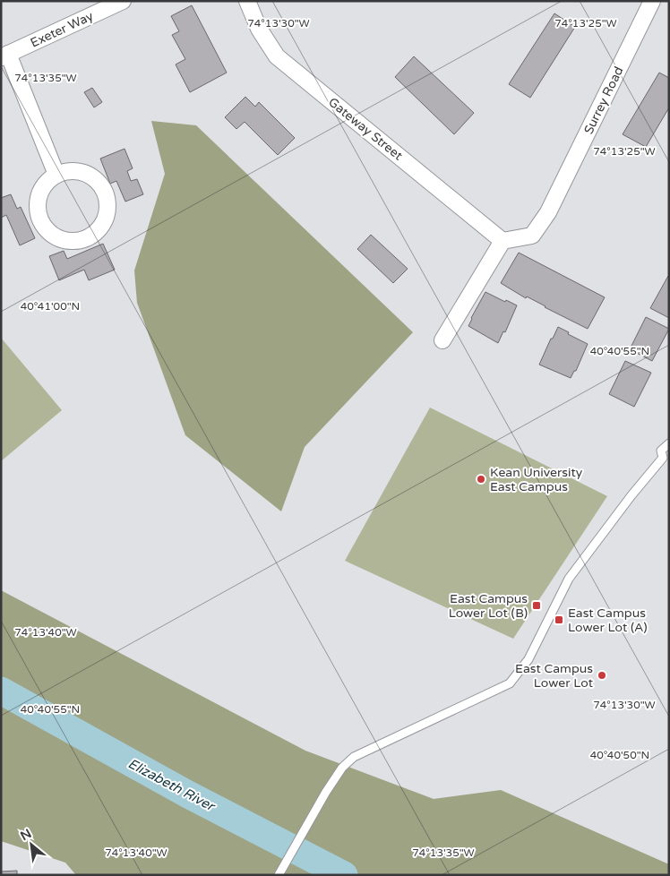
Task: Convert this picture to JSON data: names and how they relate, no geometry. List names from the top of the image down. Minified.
{"streets":{"street":["Exeter Way","Surrey Road","Gateway Street"]},"crossings":[["Surrey Road","Gateway Street"]],"water":["Elizabeth River"],"places":{"other":["Kean University East Campus","East Campus Lower Lot"],"transit":["East Campus Lower Lot (B)","East Campus Lower Lot (A)"]},"north":"top left","coordinates":["74°13'30\"W","74°13'25\"W","74°13'35\"W","40°41'00\"N","40°40'55\"N","74°13'40\"W","40°40'50\"N"]}
